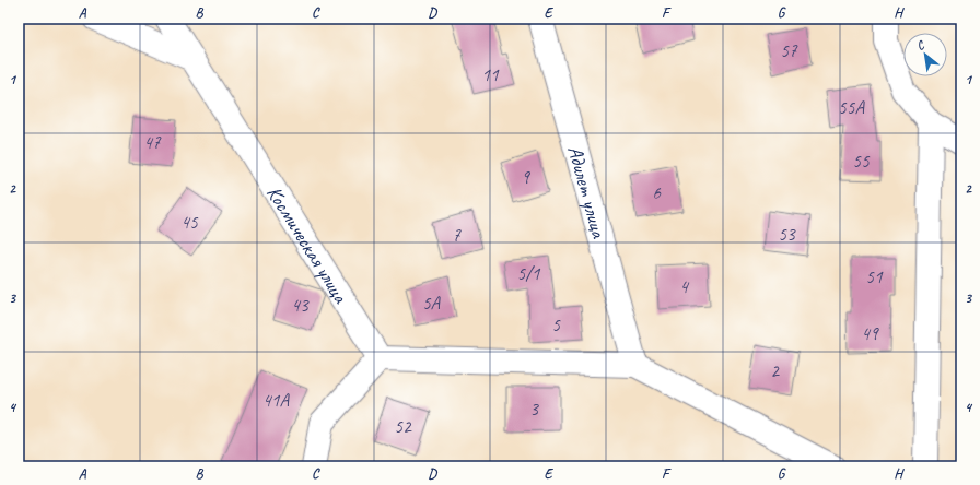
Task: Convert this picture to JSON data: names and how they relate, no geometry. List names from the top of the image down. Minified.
{"streets":{"street":["Адилет улица","Космическая улица"]},"house_numbers":["57","11","55А","47","55","9","6","45","53","7","5/1","51","4","5А","43","5","49","2","41А","3","52"],"north":"top left","grid":{"columns":["A","B","C","D","E","F","G","H"],"rows":["1","2","3","4"]}}
